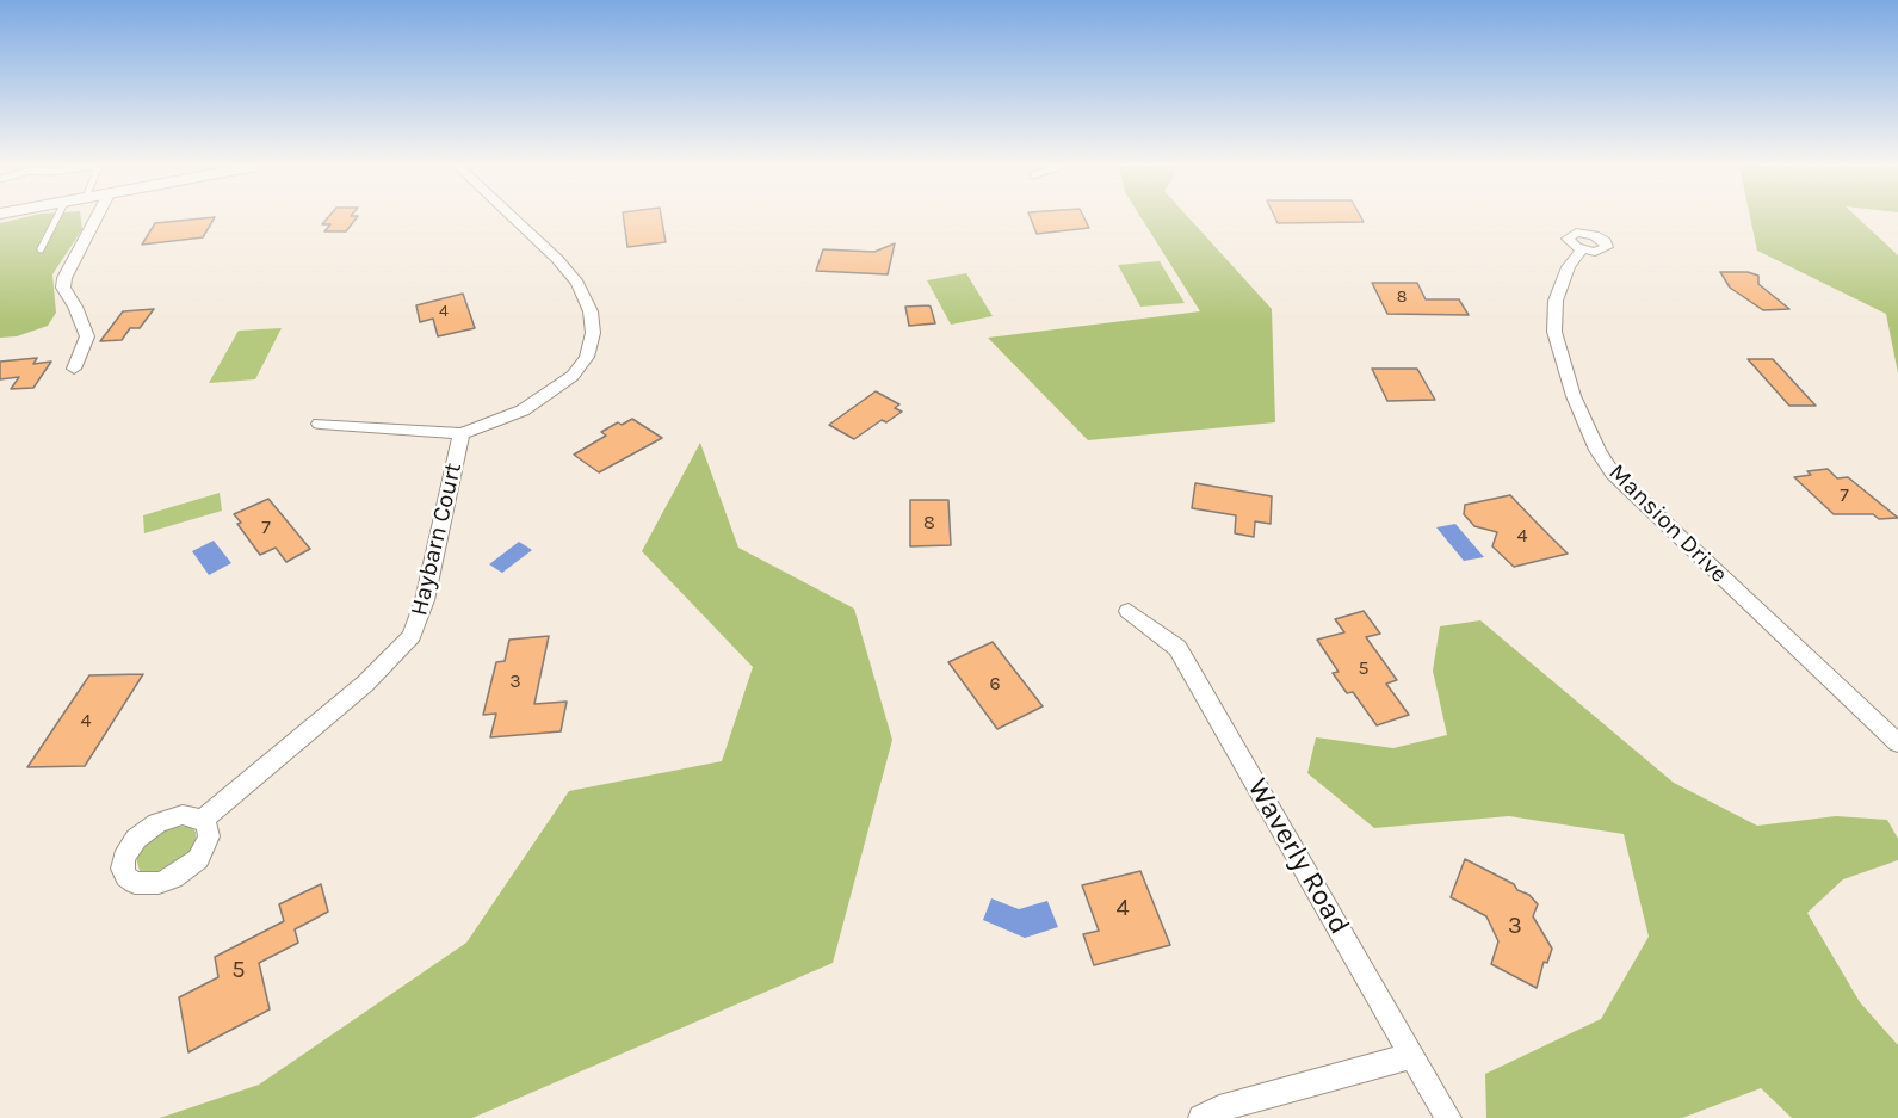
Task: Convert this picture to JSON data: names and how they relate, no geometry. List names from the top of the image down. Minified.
{"streets":{"street":["Mansion Drive","Haybarn Court","Waverly Road"]},"house_numbers":["8","4","7","8","7","4","5","3","6","4","4","3","5"]}
